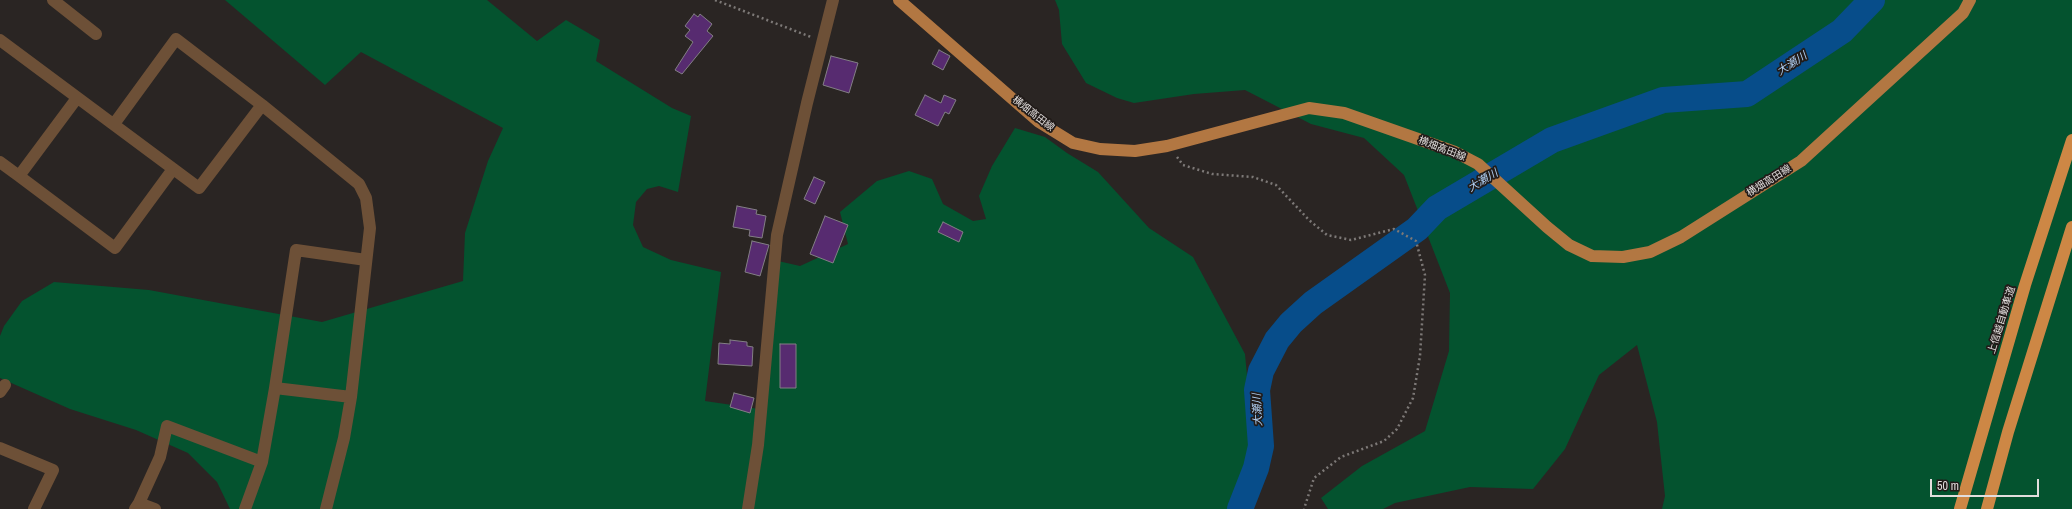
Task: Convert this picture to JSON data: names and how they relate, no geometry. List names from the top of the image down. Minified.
{"streets":{"highway":["上信越自動車道"],"main road":["横畑高田線"]},"water":["大瀬川"],"scale_bar":"50 m"}
